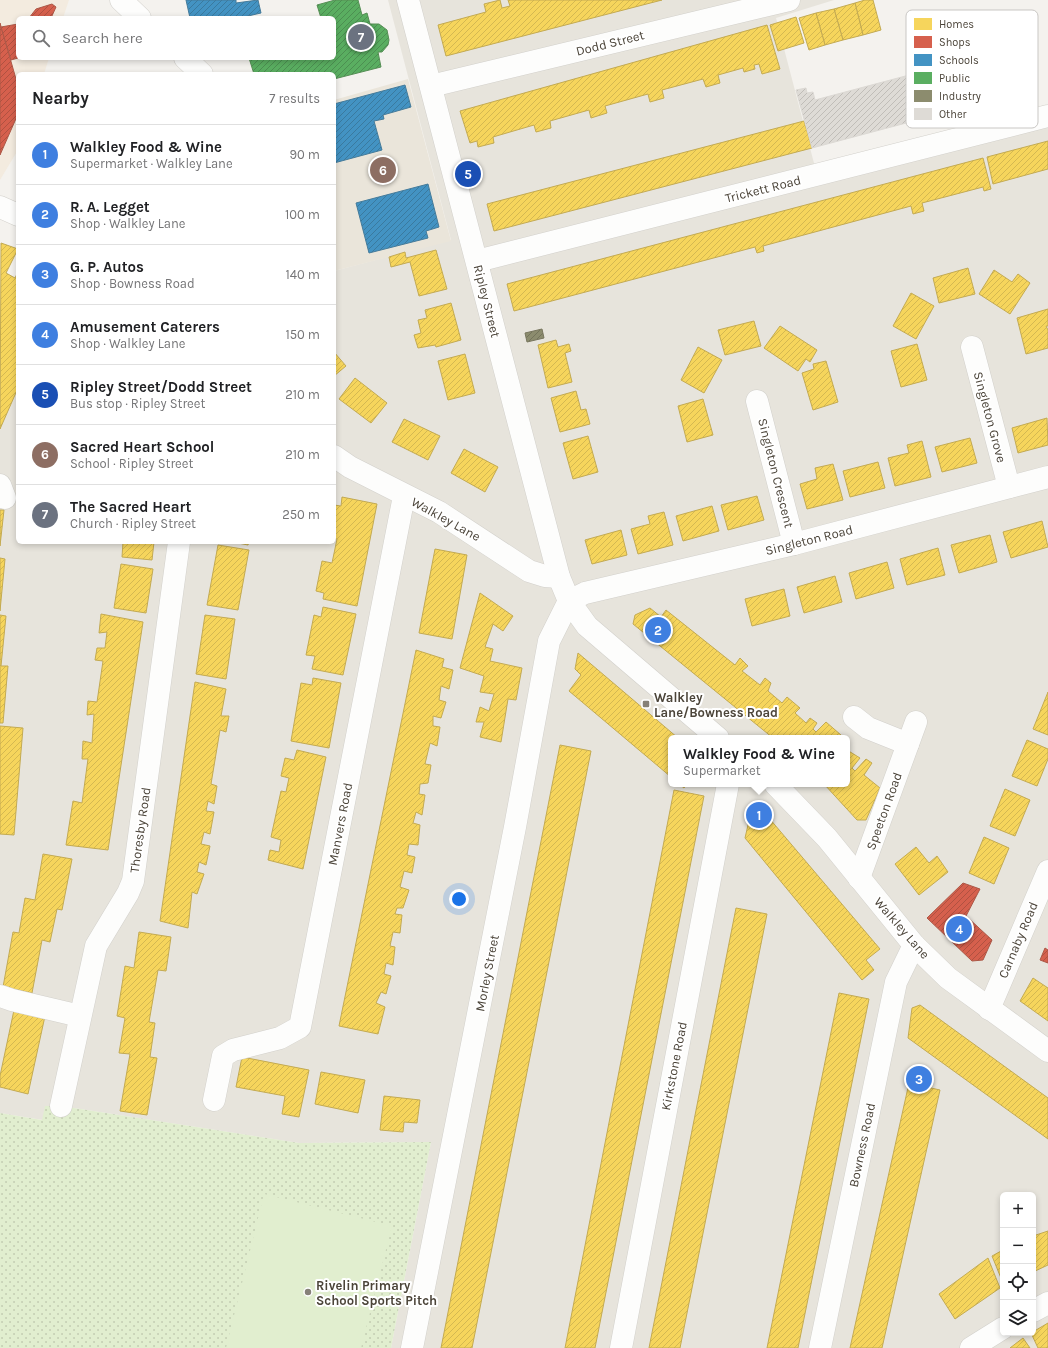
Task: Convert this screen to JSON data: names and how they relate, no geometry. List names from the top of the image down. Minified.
{"streets":{"street":["Dodd Street","Trickett Road","Ripley Street","Singleton Grove","Singleton Crescent","Walkley Lane","Singleton Road","Speeton Road","Manvers Road","Thoresby Road","Carnaby Road","Morley Street","Kirkstone Road","Bowness Road"]},"crossings":[["Dodd Street","Ripley Street"],["Trickett Road","Ripley Street"],["Ripley Street","Walkley Lane"],["Ripley Street","Singleton Road"],["Ripley Street","Morley Street"],["Singleton Grove","Singleton Road"],["Singleton Crescent","Singleton Road"],["Walkley Lane","Speeton Road"],["Walkley Lane","Manvers Road"],["Walkley Lane","Carnaby Road"],["Walkley Lane","Bowness Road"],["Singleton Road","Morley Street"]],"places":{"transit":["Walkley Lane/Bowness Road"],"other":["Rivelin Primary School Sports Pitch"]},"legend":["Homes","Shops","Schools","Public","Industry","Other"],"page":{"search":"Search here","pins":["7","6","5","2","1","4","3"],"heading":["Nearby","7 results"],"list":[{"mark":"1","name":"Walkley Food & Wine","note":"Supermarket · Walkley Lane","value":"90 m"},{"mark":"2","name":"R. A. Legget","note":"Shop · Walkley Lane","value":"100 m"},{"mark":"3","name":"G. P. Autos","note":"Shop · Bowness Road","value":"140 m"},{"mark":"4","name":"Amusement Caterers","note":"Shop · Walkley Lane","value":"150 m"},{"mark":"5","name":"Ripley Street/Dodd Street","note":"Bus stop · Ripley Street","value":"210 m"},{"mark":"6","name":"Sacred Heart School","note":"School · Ripley Street","value":"210 m"},{"mark":"7","name":"The Sacred Heart","note":"Church · Ripley Street","value":"250 m"}],"popup":["Walkley Food & Wine","Supermarket"],"map_buttons":["+","−"]}}
